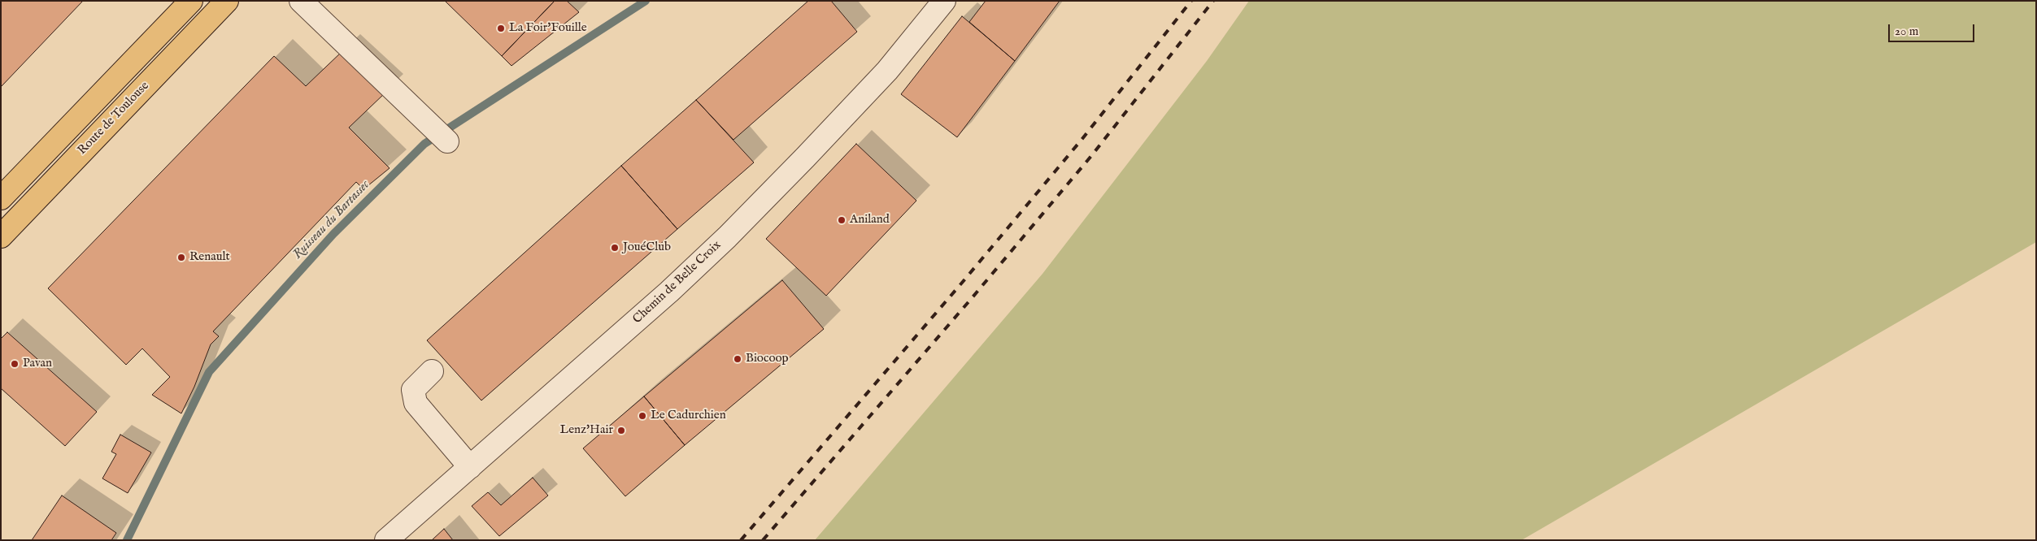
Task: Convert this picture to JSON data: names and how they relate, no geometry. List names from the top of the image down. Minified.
{"streets":{"main road":["Route de Toulouse"],"street":["Chemin de Belle Croix"]},"water":["Ruisseau du Bartassec"],"places":["La Foir'Fouille","Aniland","JouéClub","Renault","Biocoop","Pavan","Le Cadurchien","Lenz'Hair"],"scale_bar":"20 m"}
